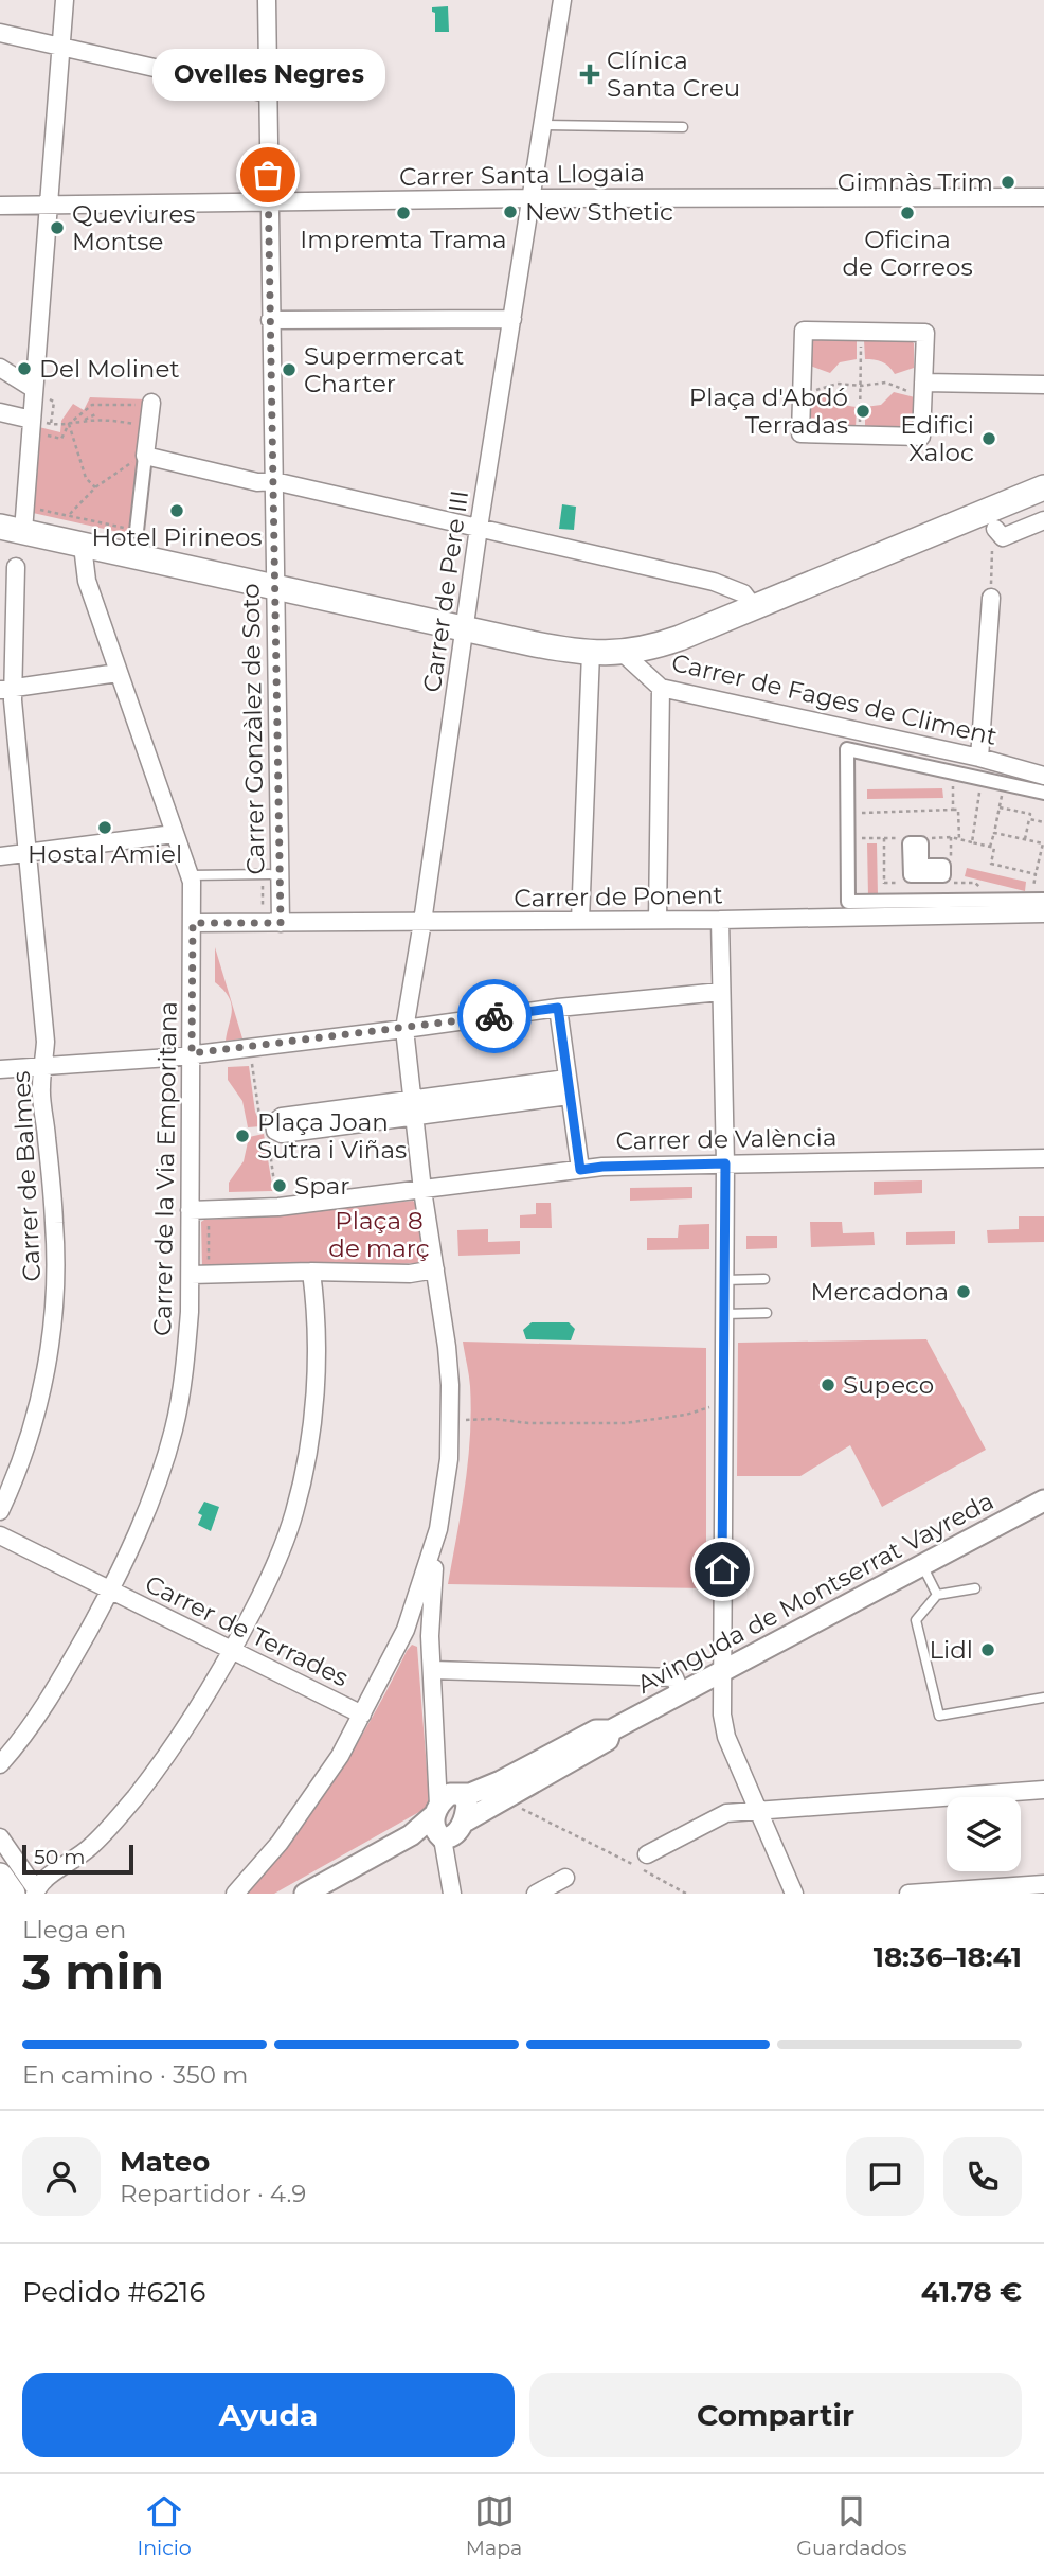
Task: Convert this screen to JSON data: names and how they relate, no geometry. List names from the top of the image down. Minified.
{"streets":{"street":["Carrer Santa Llogaia","Carrer de Pere III","Carrer de Fages de Climent","Carrer Gonzàlez de Soto","Carrer de Ponent","Carrer de València","Carrer de la Via Emporitana","Carrer de Balmes","Avinguda de Montserrat Vayreda","Carrer de Terrades"]},"crossings":[["Carrer Santa Llogaia","Carrer de Pere III"],["Carrer Santa Llogaia","Carrer Gonzàlez de Soto"],["Carrer de Pere III","Carrer de Ponent"],["Carrer de Pere III","Carrer de València"],["Carrer Gonzàlez de Soto","Carrer de Ponent"],["Carrer de Ponent","Carrer de la Via Emporitana"],["Carrer de València","Carrer de la Via Emporitana"],["Carrer de la Via Emporitana","Carrer de Terrades"]],"parks":["Plaça 8 de març"],"places":{"health":["Clínica Santa Creu"],"other":["Ovelles Negres","Gimnàs Trim","New Sthetic","Impremta Trama","Oficina de Correos","Queviures Montse","Del Molinet","Supermercat Charter","Plaça d'Abdó Terradas","Edifici Xaloc","Hotel Pirineos","Hostal Amiel","Plaça Joan Sutra i Viñas","Spar","Mercadona","Supeco","Lidl"]},"scale_bar":"50 m","page":{"bubble":"Ovelles Negres","scale":"50 m","heading":["3 min","Llega en","18:36–18:41"],"panel":["Mateo","Repartidor · 4.9","Pedido #6216","41.78 €"],"bar":"En camino · 350 m","buttons":["Ayuda","Compartir"],"tabs":["Inicio","Mapa","Guardados"]}}
